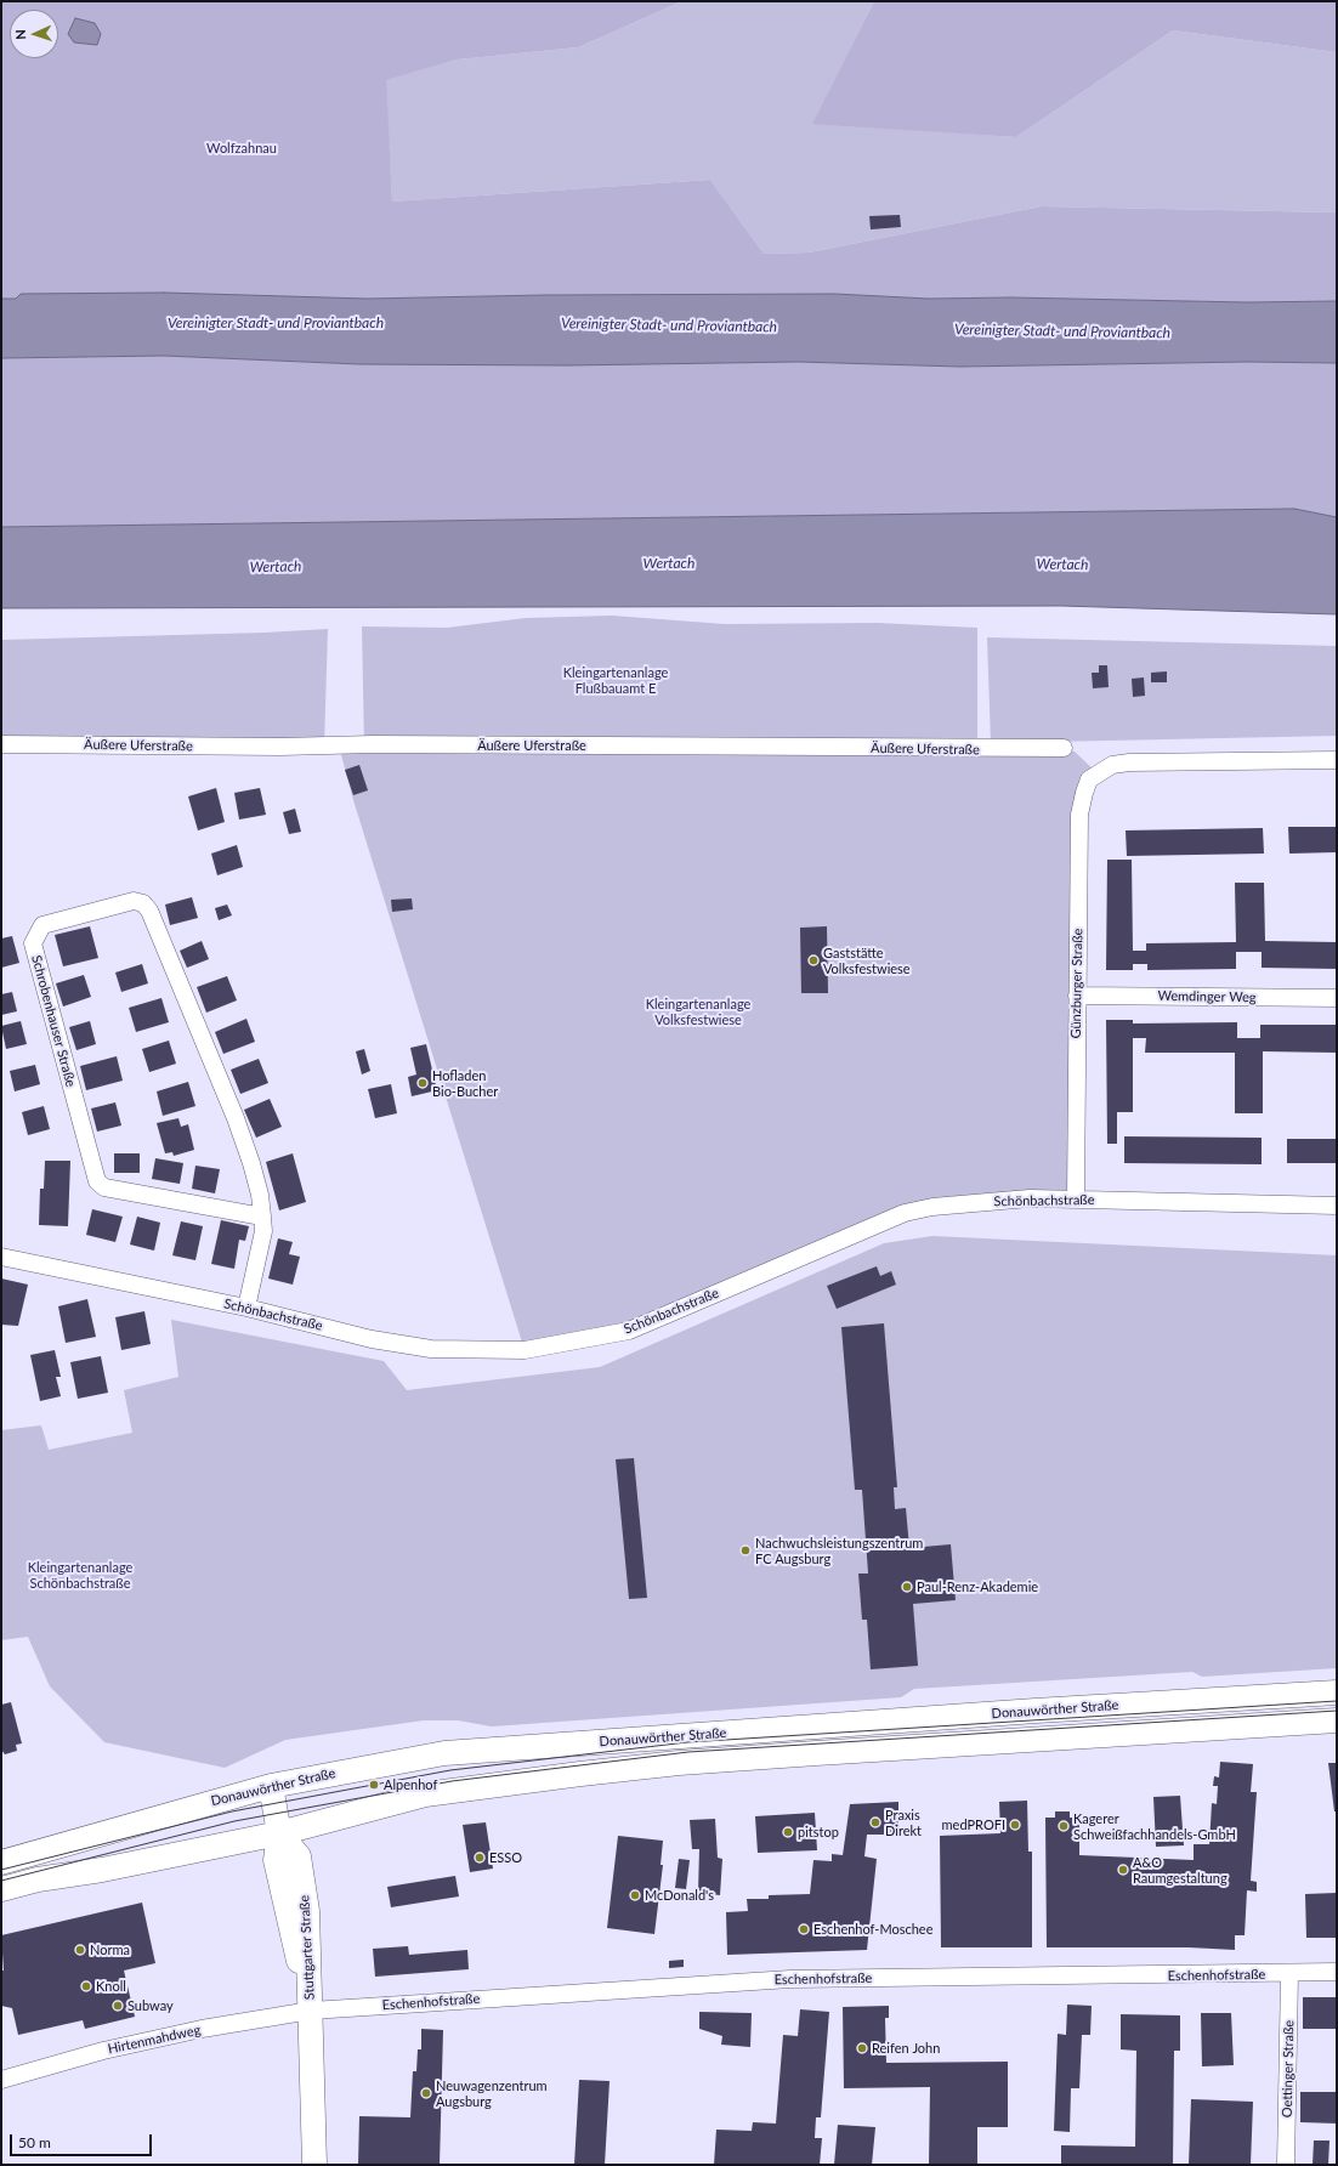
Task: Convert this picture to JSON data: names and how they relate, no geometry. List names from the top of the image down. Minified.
{"streets":{"main road":["Donauwörther Straße","Stuttgarter Straße"],"street":["Äußere Uferstraße","Günzburger Straße","Wemdinger Weg","Schrobenhauser Straße","Schönbachstraße","Eschenhofstraße","Hirtenmahdweg","Oettinger Straße"]},"crossings":[["Günzburger Straße","Wemdinger Weg"],["Günzburger Straße","Schönbachstraße"],["Schrobenhauser Straße","Schönbachstraße"],["Donauwörther Straße","Stuttgarter Straße"],["Stuttgarter Straße","Eschenhofstraße"],["Stuttgarter Straße","Hirtenmahdweg"],["Eschenhofstraße","Hirtenmahdweg"],["Eschenhofstraße","Oettinger Straße"]],"water":["Vereinigter Stadt- und Proviantbach","Wertach"],"parks":["Wolfzahnau","Kleingartenanlage Flußbauamt E","Kleingartenanlage Volksfestwiese","Kleingartenanlage Schönbachstraße"],"places":["Gaststätte Volksfestwiese","Hofladen Bio-Bucher","Nachwuchsleistungszentrum FC Augsburg","Paul-Renz-Akademie","Alpenhof","Praxis Direkt","medPROFI","Kagerer Schweißfachhandels-GmbH","pitstop","ESSO","A&O Raumgestaltung","McDonald's","Eschenhof-Moschee","Norma","Knoll","Subway","Reifen John","Neuwagenzentrum Augsburg"],"scale_bar":"50 m","north":"left"}
